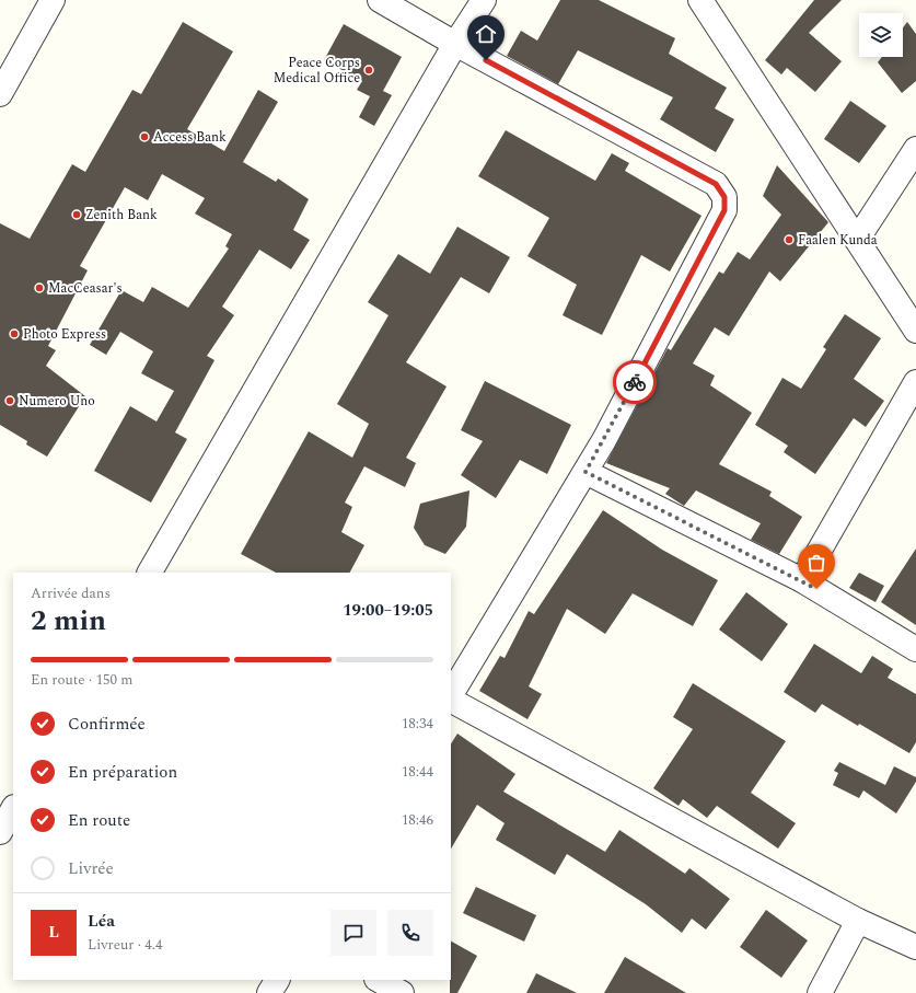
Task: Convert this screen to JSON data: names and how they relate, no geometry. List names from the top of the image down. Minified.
{"places":["Peace Corps Medical Office","Access Bank","Zenith Bank","Faalen Kunda","MacCeasar's","Photo Express","Numero Uno"],"page":{"heading":["2 min","Arrivée dans","19:00–19:05"],"panel":["Léa","Livreur · 4.4"],"bar":"En route · 150 m","list":[["Confirmée","18:34"],["En préparation","18:44"],["En route","18:46"],"Livrée"],"round":"L"}}
